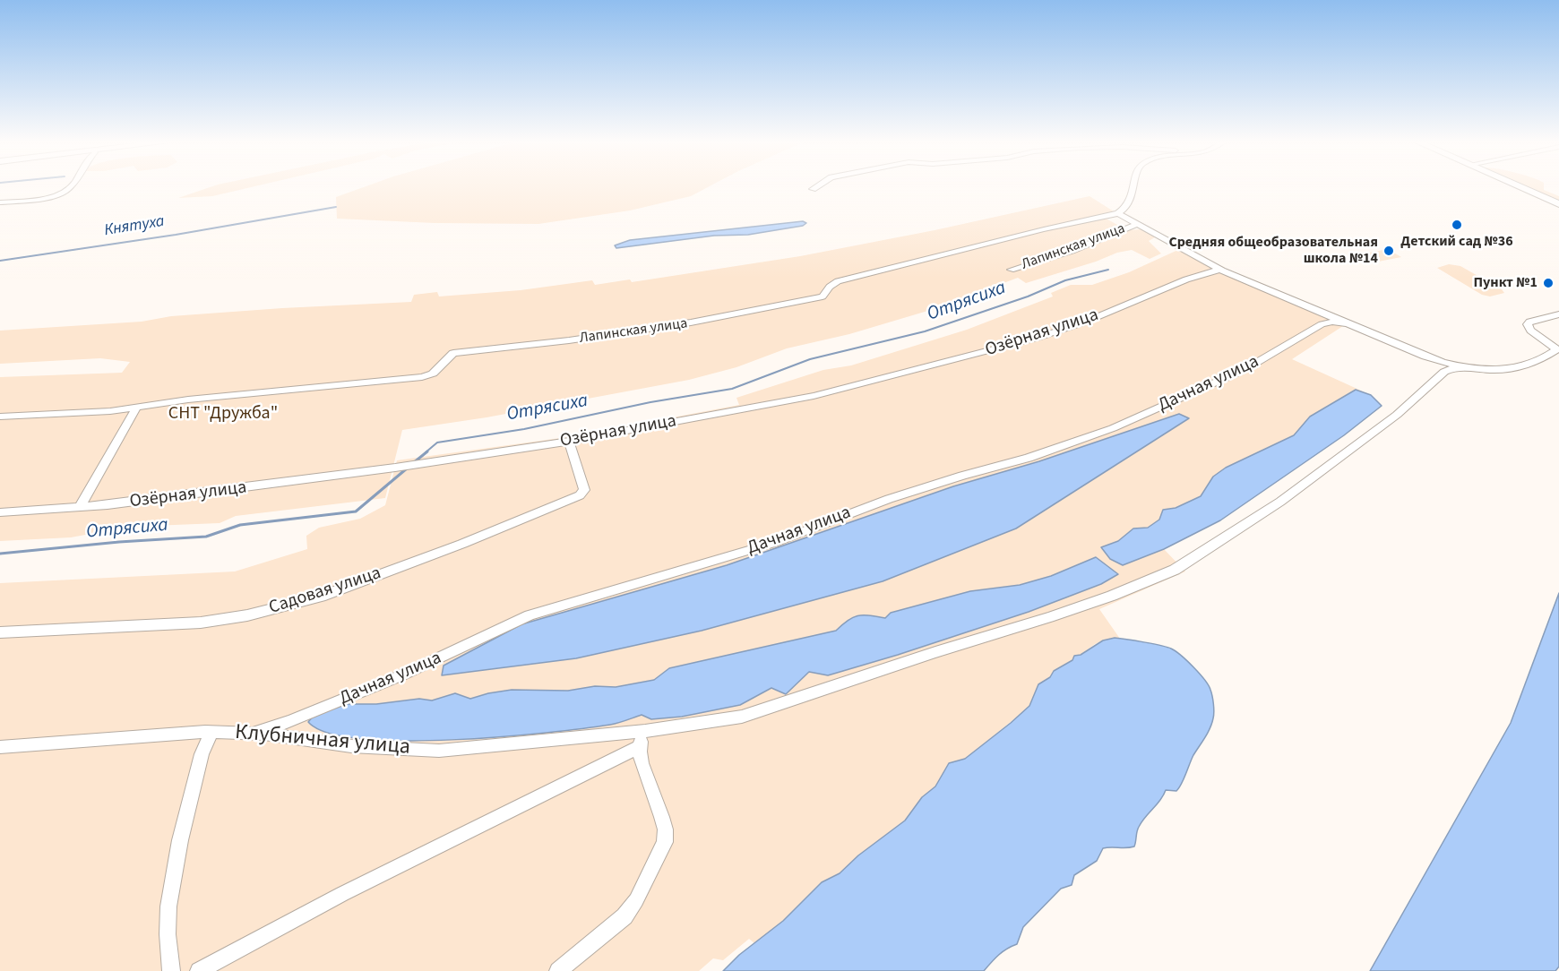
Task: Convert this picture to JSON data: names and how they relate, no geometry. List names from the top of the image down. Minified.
{"streets":{"street":["Лапинская улица","Озёрная улица","Дачная улица","Садовая улица","Клубничная улица"]},"crossings":[["Озёрная улица","Садовая улица"],["Дачная улица","Клубничная улица"]],"water":["Княтуха","Отрясиха"],"parks":["СНТ \"Дружба\""],"places":["Детский сад №36","Средняя общеобразовательная школа №14","Пункт №1"]}
